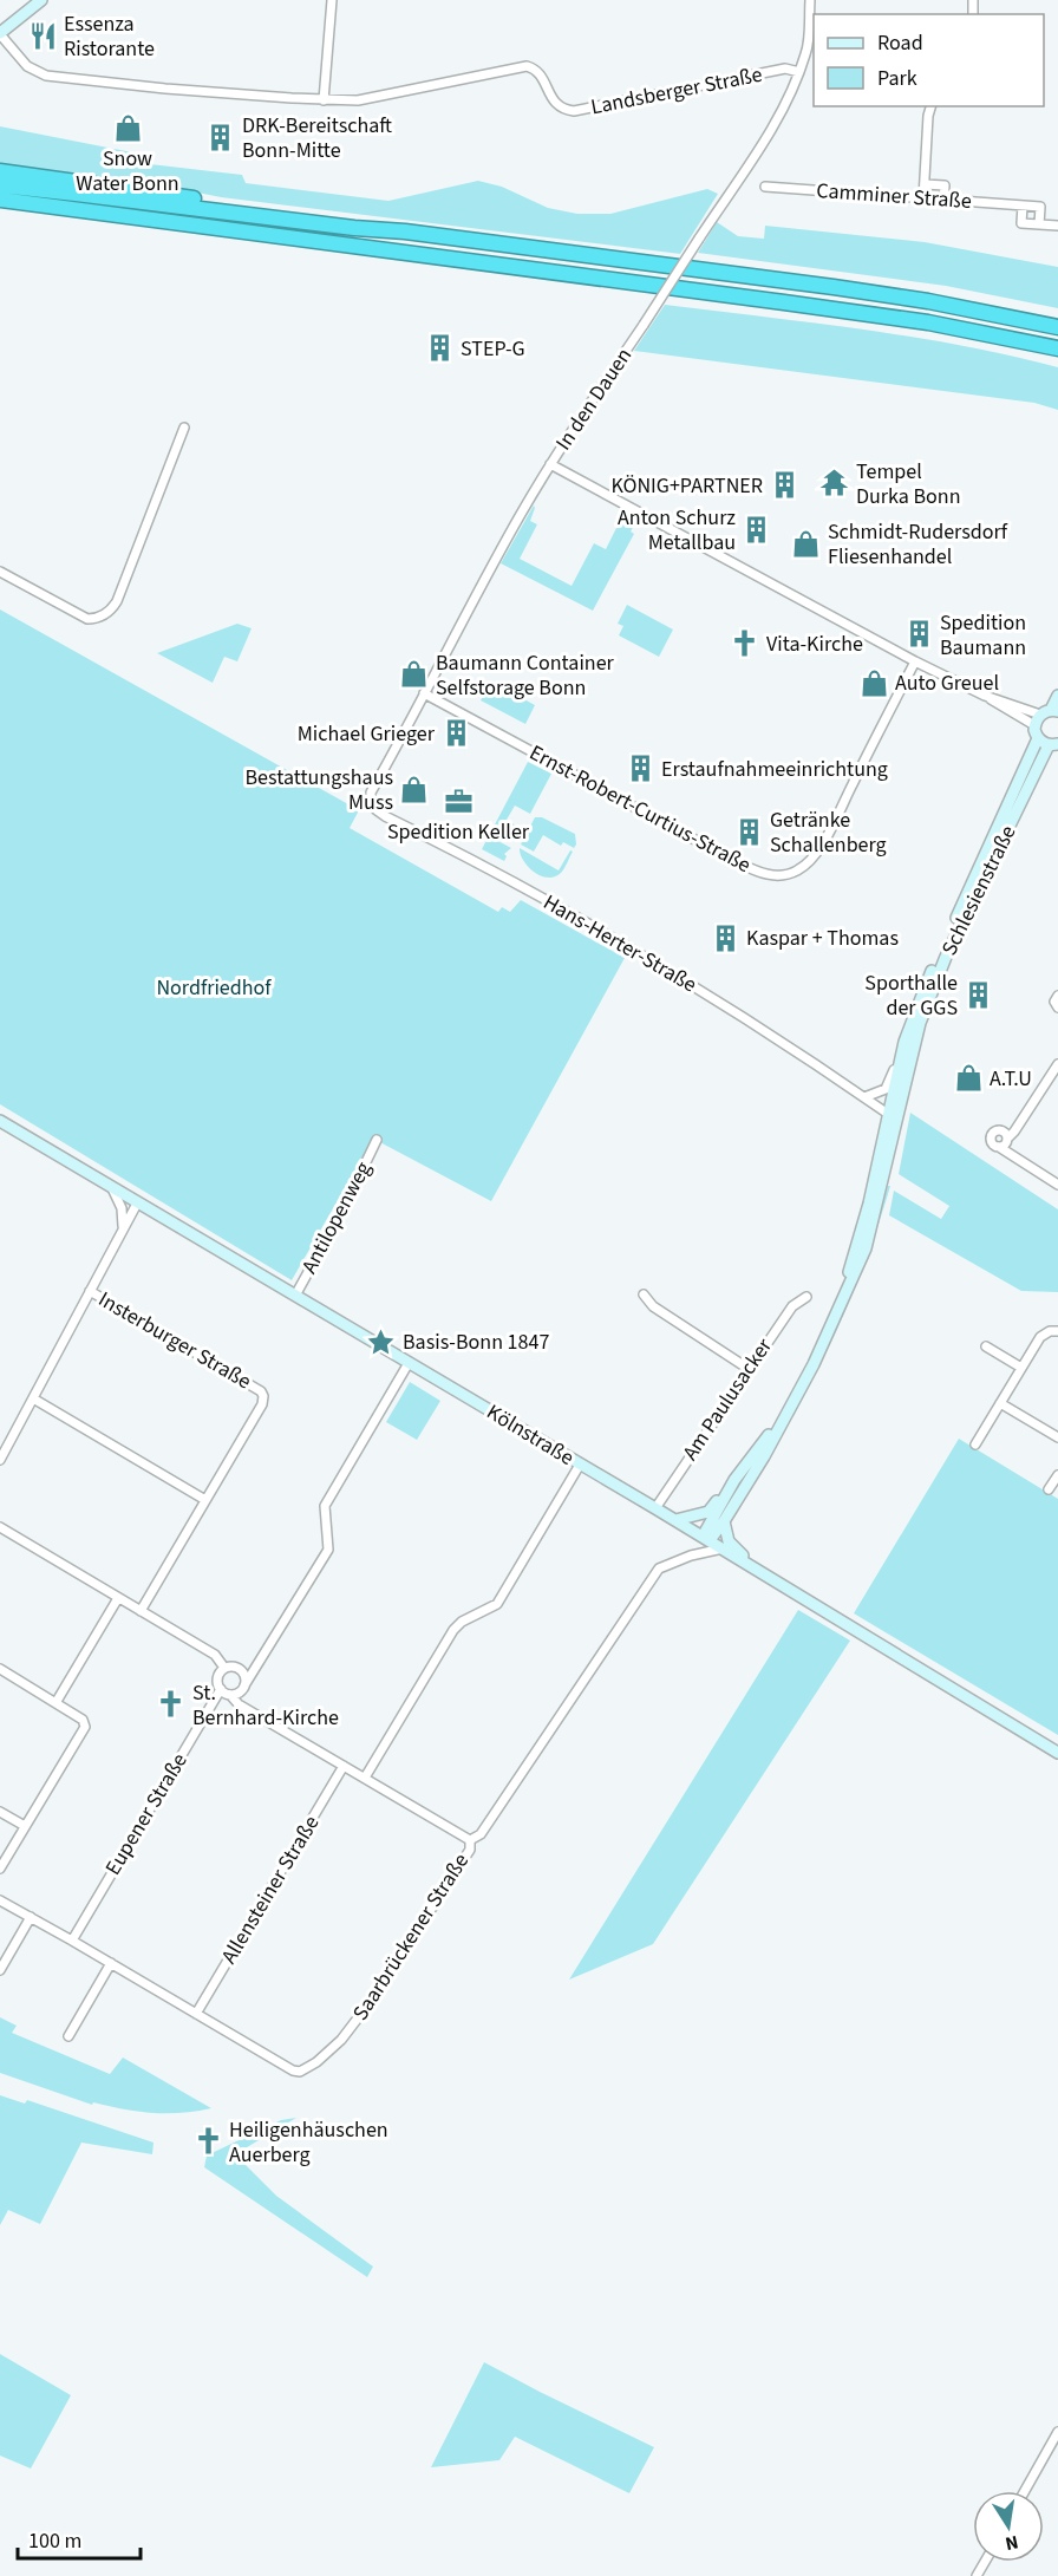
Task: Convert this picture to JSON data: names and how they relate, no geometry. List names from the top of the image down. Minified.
{"streets":{"street":["Landsberger Straße","Camminer Straße","In den Dauen","Ernst-Robert-Curtius-Straße","Schlesienstraße","Hans-Herter-Straße","Antilopenweg","Insterburger Straße","Am Paulusacker","Kölnstraße","Eupener Straße","Allensteiner Straße","Saarbrückener Straße"]},"crossings":[["Landsberger Straße","In den Dauen"],["In den Dauen","Ernst-Robert-Curtius-Straße"],["In den Dauen","Hans-Herter-Straße"],["Schlesienstraße","Hans-Herter-Straße"],["Schlesienstraße","Kölnstraße"],["Antilopenweg","Kölnstraße"],["Am Paulusacker","Kölnstraße"],["Kölnstraße","Saarbrückener Straße"],["Eupener Straße","Saarbrückener Straße"],["Allensteiner Straße","Saarbrückener Straße"]],"parks":["Nordfriedhof"],"places":{"restaurant":["Essenza Ristorante"],"shop":["Snow Water Bonn","Schmidt-Rudersdorf Fliesenhandel","Baumann Container Selfstorage Bonn","Auto Greuel","Bestattungshaus Muss","A.T.U"],"building":["DRK-Bereitschaft Bonn-Mitte","STEP-G","KÖNIG+PARTNER","Anton Schurz Metallbau","Spedition Baumann","Michael Grieger","Erstaufnahmeeinrichtung","Getränke Schallenberg","Kaspar + Thomas","Sporthalle der GGS"],"temple":["Tempel Durka Bonn"],"church":["Vita-Kirche","St. Bernhard-Kirche","Heiligenhäuschen Auerberg"],"office":["Spedition Keller"],"place":["Basis-Bonn 1847"]},"legend":["Road","Park"],"scale_bar":"100 m","north":"bottom"}
